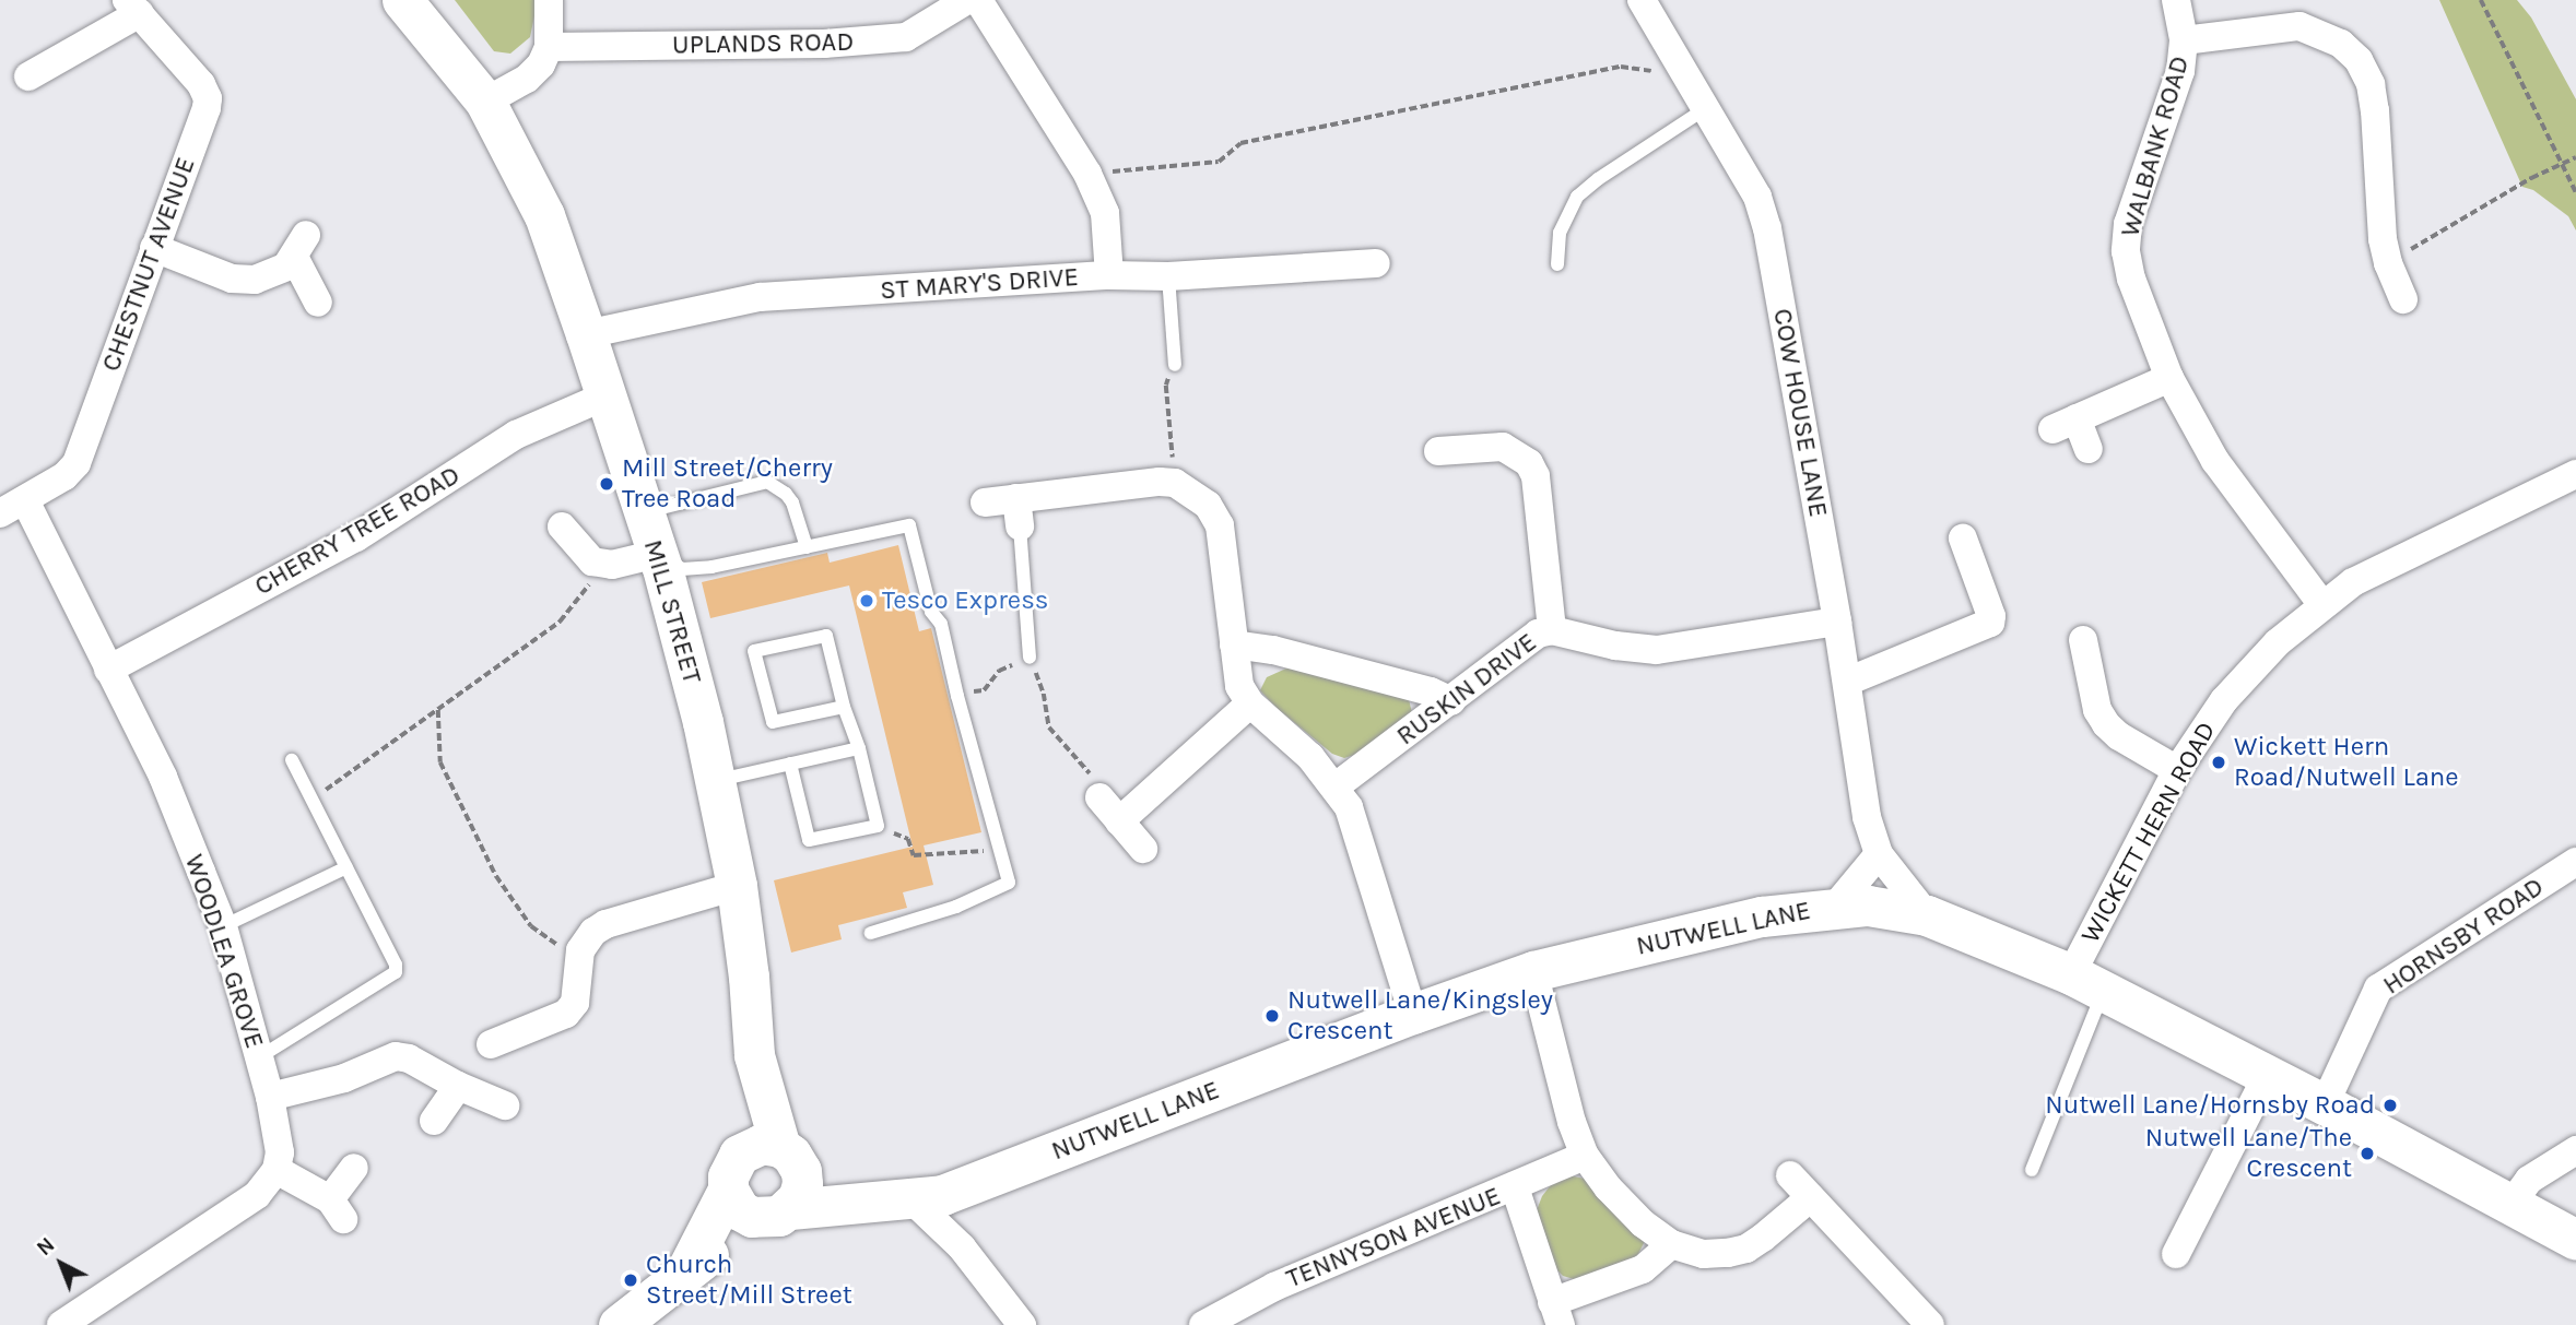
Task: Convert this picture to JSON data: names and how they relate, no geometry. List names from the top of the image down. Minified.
{"streets":{"street":["UPLANDS ROAD","WALBANK ROAD","CHESTNUT AVENUE","ST MARY'S DRIVE","COW HOUSE LANE","CHERRY TREE ROAD","MILL STREET","RUSKIN DRIVE","WICKETT HERN ROAD","NUTWELL LANE","HORNSBY ROAD","WOODLEA GROVE","TENNYSON AVENUE"]},"crossings":[["WALBANK ROAD","WICKETT HERN ROAD"],["CHESTNUT AVENUE","WOODLEA GROVE"],["ST MARY'S DRIVE","MILL STREET"],["COW HOUSE LANE","RUSKIN DRIVE"],["COW HOUSE LANE","NUTWELL LANE"],["CHERRY TREE ROAD","MILL STREET"],["CHERRY TREE ROAD","WOODLEA GROVE"],["MILL STREET","NUTWELL LANE"],["WICKETT HERN ROAD","NUTWELL LANE"],["NUTWELL LANE","HORNSBY ROAD"]],"places":["Mill Street/Cherry Tree Road","Tesco Express","Wickett Hern Road/Nutwell Lane","Nutwell Lane/Kingsley Crescent","Nutwell Lane/Hornsby Road","Nutwell Lane/The Crescent","Church Street/Mill Street"],"north":"top left"}
